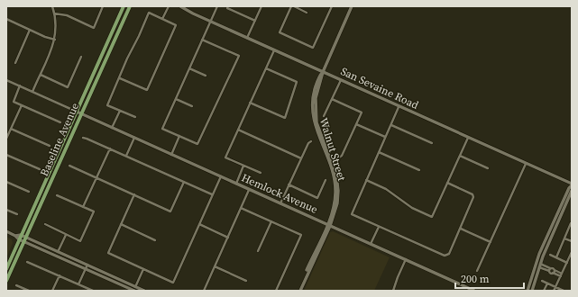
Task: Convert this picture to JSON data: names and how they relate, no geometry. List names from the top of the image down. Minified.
{"streets":{"main road":["Baseline Avenue"],"street":["San Sevaine Road","Hemlock Avenue"]},"crossings":[["Baseline Avenue","Hemlock Avenue"]],"scale_bar":"200 m"}
